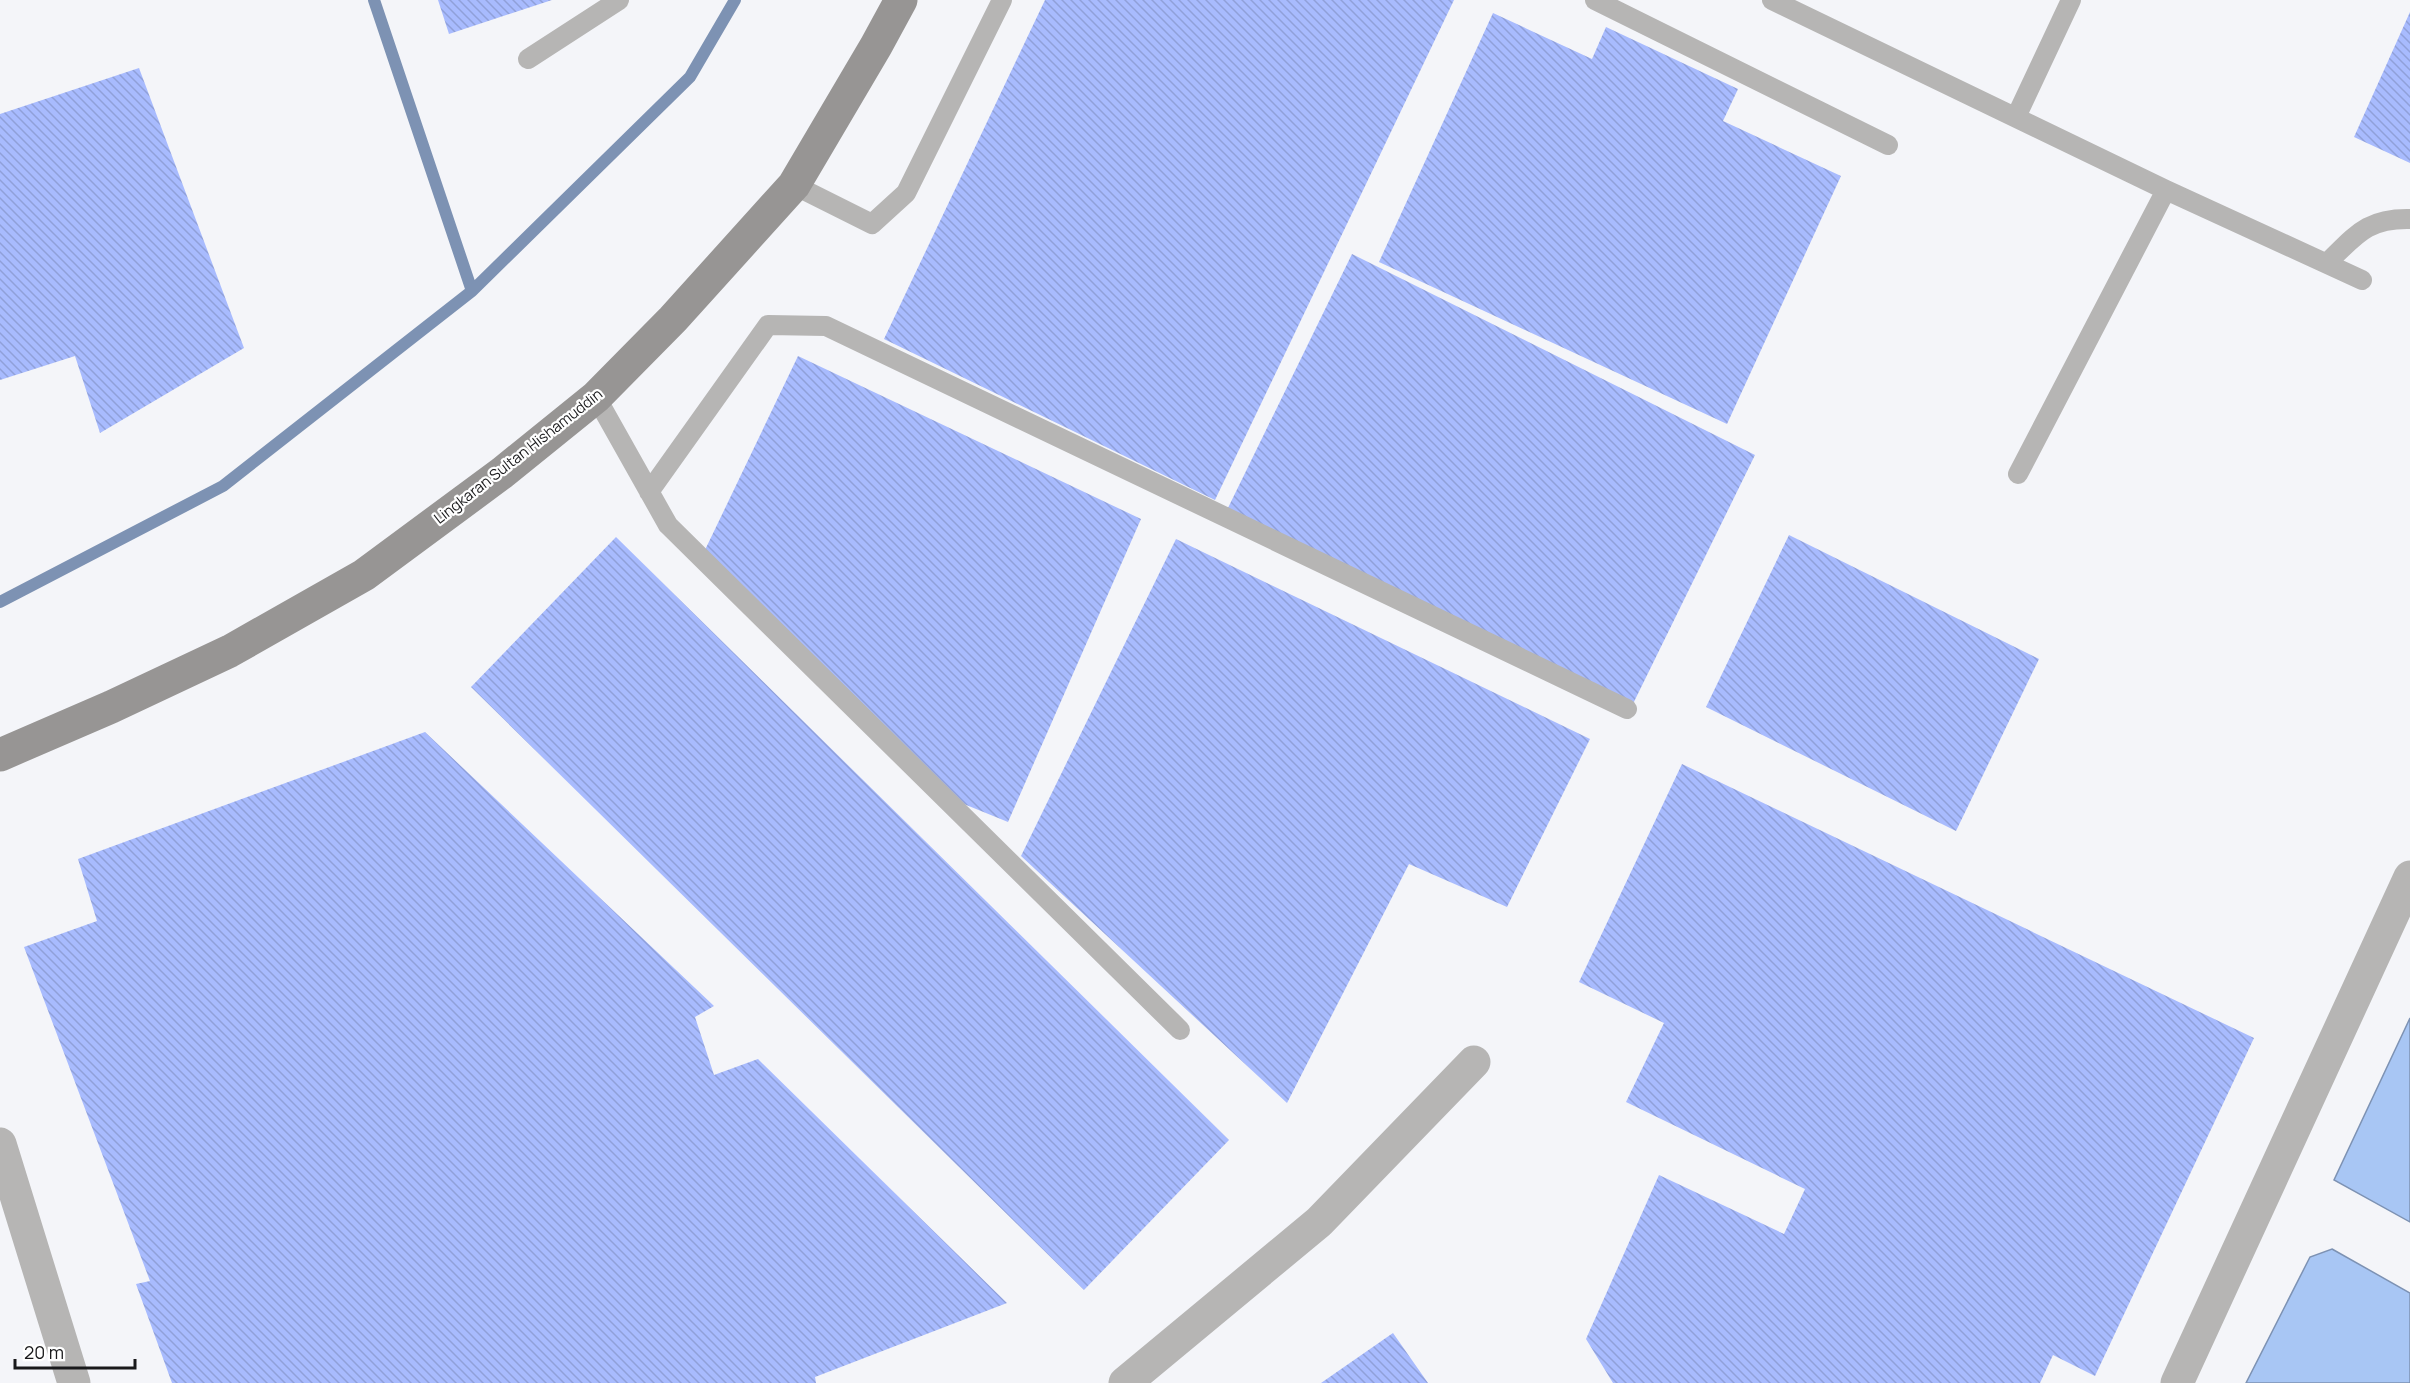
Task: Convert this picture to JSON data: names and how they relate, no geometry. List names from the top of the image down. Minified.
{"streets":{"street":["Lingkaran Sultan Hishamuddin"]},"scale_bar":"20 m"}
